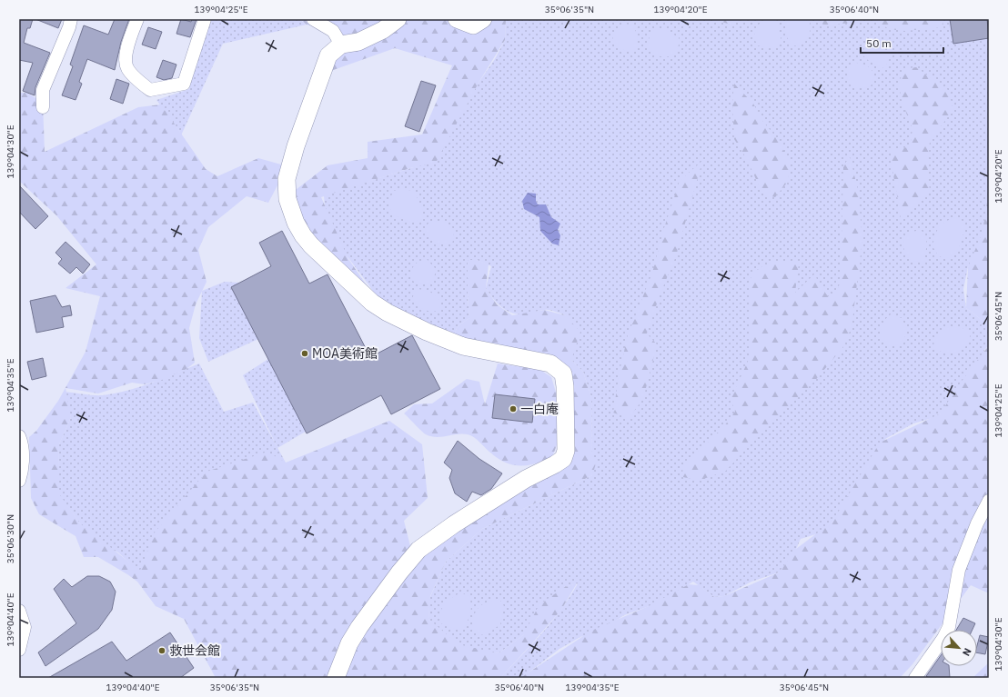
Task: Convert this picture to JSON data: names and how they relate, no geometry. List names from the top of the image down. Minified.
{"places":["MOA美術館","一白庵","救世会館"],"scale_bar":"50 m","north":"bottom right","coordinates":["139°04'25\"E","35°06'35\"N","139°04'20\"E","35°06'40\"N","139°04'30\"E","35°06'45\"N","139°04'35\"E","35°06'30\"N","139°04'40\"E"]}
